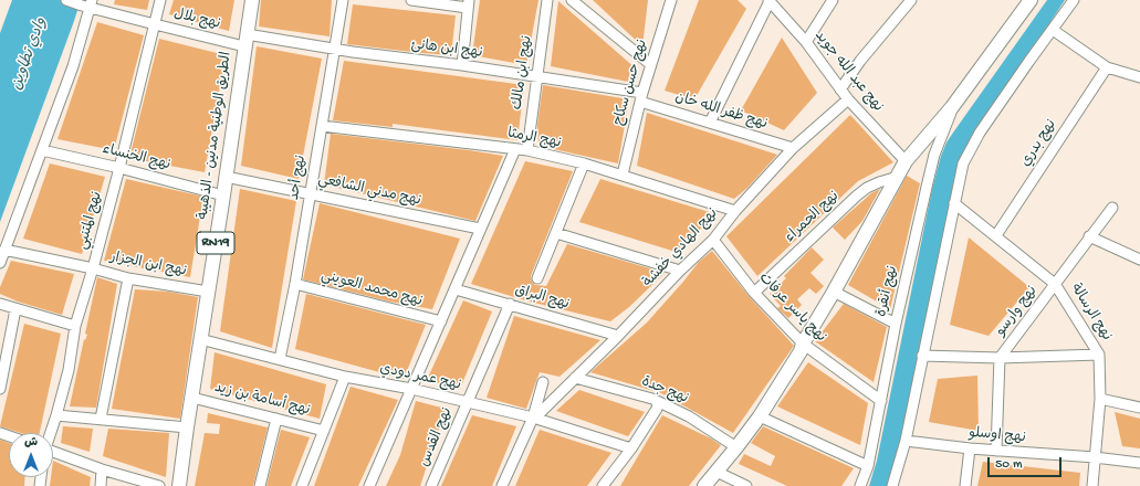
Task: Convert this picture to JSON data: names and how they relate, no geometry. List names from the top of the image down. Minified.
{"streets":{"main road":["الطريق الوطنية مدنين - الذهيبة","RN19"],"street":["نهج بلال","نهج ابن هانئ","نهج عبد الله جويد","نهج ابن مالك","نهج حسن سكاح","نهج ظفر الله خان","نهج الرمثا","نهج بدري","نهج الخنساء","نهج أحد","نهج مدني الشافعي","نهج الحمراء","نهج المتنبي","نهج الهادي خفشة","نهج ابن الجزار","نهج محمد العويني","نهج أنقرة","نهج البراق","نهج ياسر عرفات","نهج وارسو","نهج الرسالة","نهج عمر دودي","نهج جدة","نهج أسامة بن زيد","نهج اوسلو","نهج القدس"]},"crossings":[["نهج بلال","نهج ابن هانئ"],["نهج بلال","الطريق الوطنية مدنين - الذهيبة"],["نهج بلال","نهج المتنبي"],["نهج ابن هانئ","نهج ابن مالك"],["نهج ابن هانئ","نهج حسن سكاح"],["نهج ابن هانئ","نهج ظفر الله خان"],["نهج ابن هانئ","الطريق الوطنية مدنين - الذهيبة"],["نهج ابن هانئ","نهج أحد"],["نهج عبد الله جويد","نهج الهادي خفشة"],["نهج ابن مالك","نهج الرمثا"],["نهج حسن سكاح","نهج ظفر الله خان"],["نهج حسن سكاح","نهج الرمثا"],["نهج ظفر الله خان","نهج الهادي خفشة"],["الطريق الوطنية مدنين - الذهيبة","نهج الخنساء"],["الطريق الوطنية مدنين - الذهيبة","نهج مدني الشافعي"],["الطريق الوطنية مدنين - الذهيبة","نهج ابن الجزار"],["الطريق الوطنية مدنين - الذهيبة","نهج عمر دودي"],["الطريق الوطنية مدنين - الذهيبة","نهج أسامة بن زيد"],["نهج الرمثا","نهج أحد"],["نهج الرمثا","نهج الهادي خفشة"],["نهج بدري","نهج الرسالة"],["نهج الخنساء","نهج المتنبي"],["نهج أحد","نهج مدني الشافعي"],["نهج أحد","نهج محمد العويني"],["نهج أحد","نهج عمر دودي"],["نهج الحمراء","نهج ياسر عرفات"],["نهج المتنبي","نهج ابن الجزار"],["نهج الهادي خفشة","نهج البراق"],["نهج الهادي خفشة","نهج ياسر عرفات"],["نهج الهادي خفشة","نهج عمر دودي"],["نهج الهادي خفشة","نهج جدة"],["نهج أنقرة","نهج ياسر عرفات"],["نهج البراق","نهج القدس"],["نهج وارسو","نهج الرسالة"],["نهج وارسو","نهج اوسلو"],["نهج الرسالة","نهج اوسلو"],["نهج عمر دودي","نهج القدس"]],"water":["وادي تطاوين"],"scale_bar":"50 m","north":"top"}
